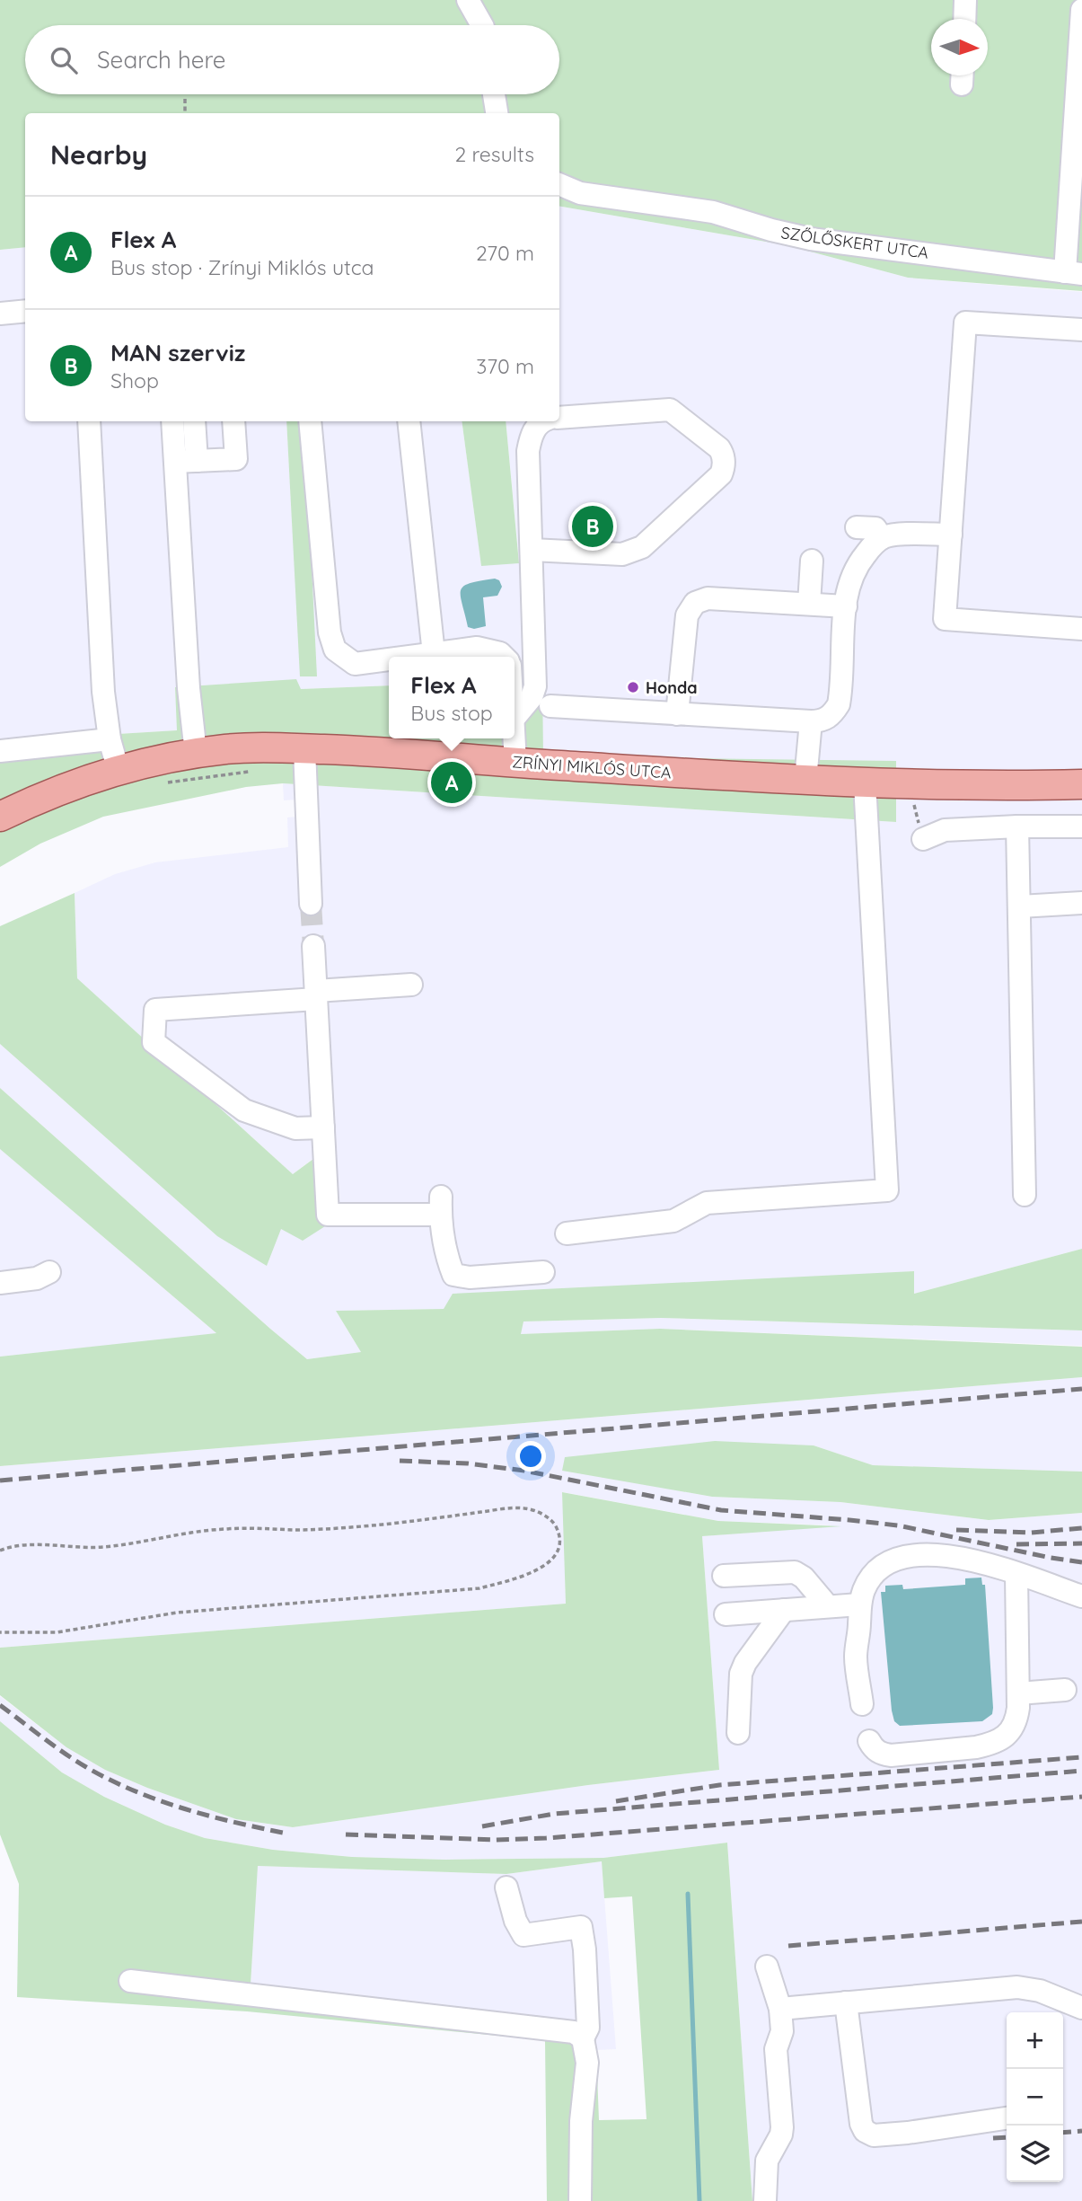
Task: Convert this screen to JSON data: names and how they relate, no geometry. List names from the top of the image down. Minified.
{"streets":{"main road":["ZRÍNYI MIKLÓS UTCA"],"street":["SZŐLŐSKERT UTCA"]},"places":["Honda"],"north":"right","page":{"search":"Search here","heading":["Nearby","2 results"],"list":[{"mark":"A","name":"Flex A","note":"Bus stop · Zrínyi Miklós utca","value":"270 m"},{"mark":"B","name":"MAN szerviz","note":"Shop","value":"370 m"}],"pins":["B","A"],"popup":["Flex A","Bus stop"],"map_buttons":["+","−"]}}
